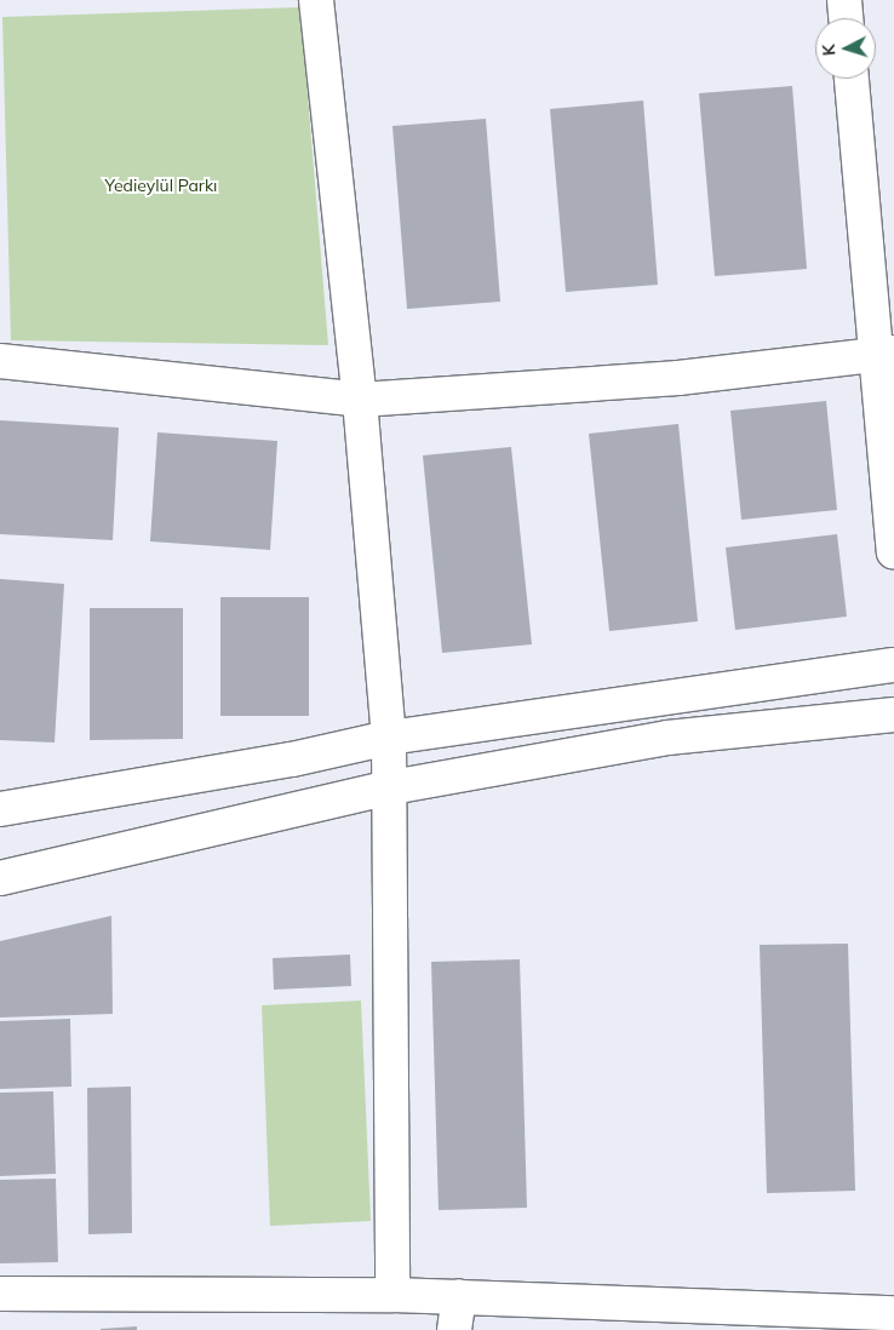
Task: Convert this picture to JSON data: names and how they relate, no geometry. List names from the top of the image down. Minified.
{"parks":["Yedieylül Parkı"],"north":"left"}
